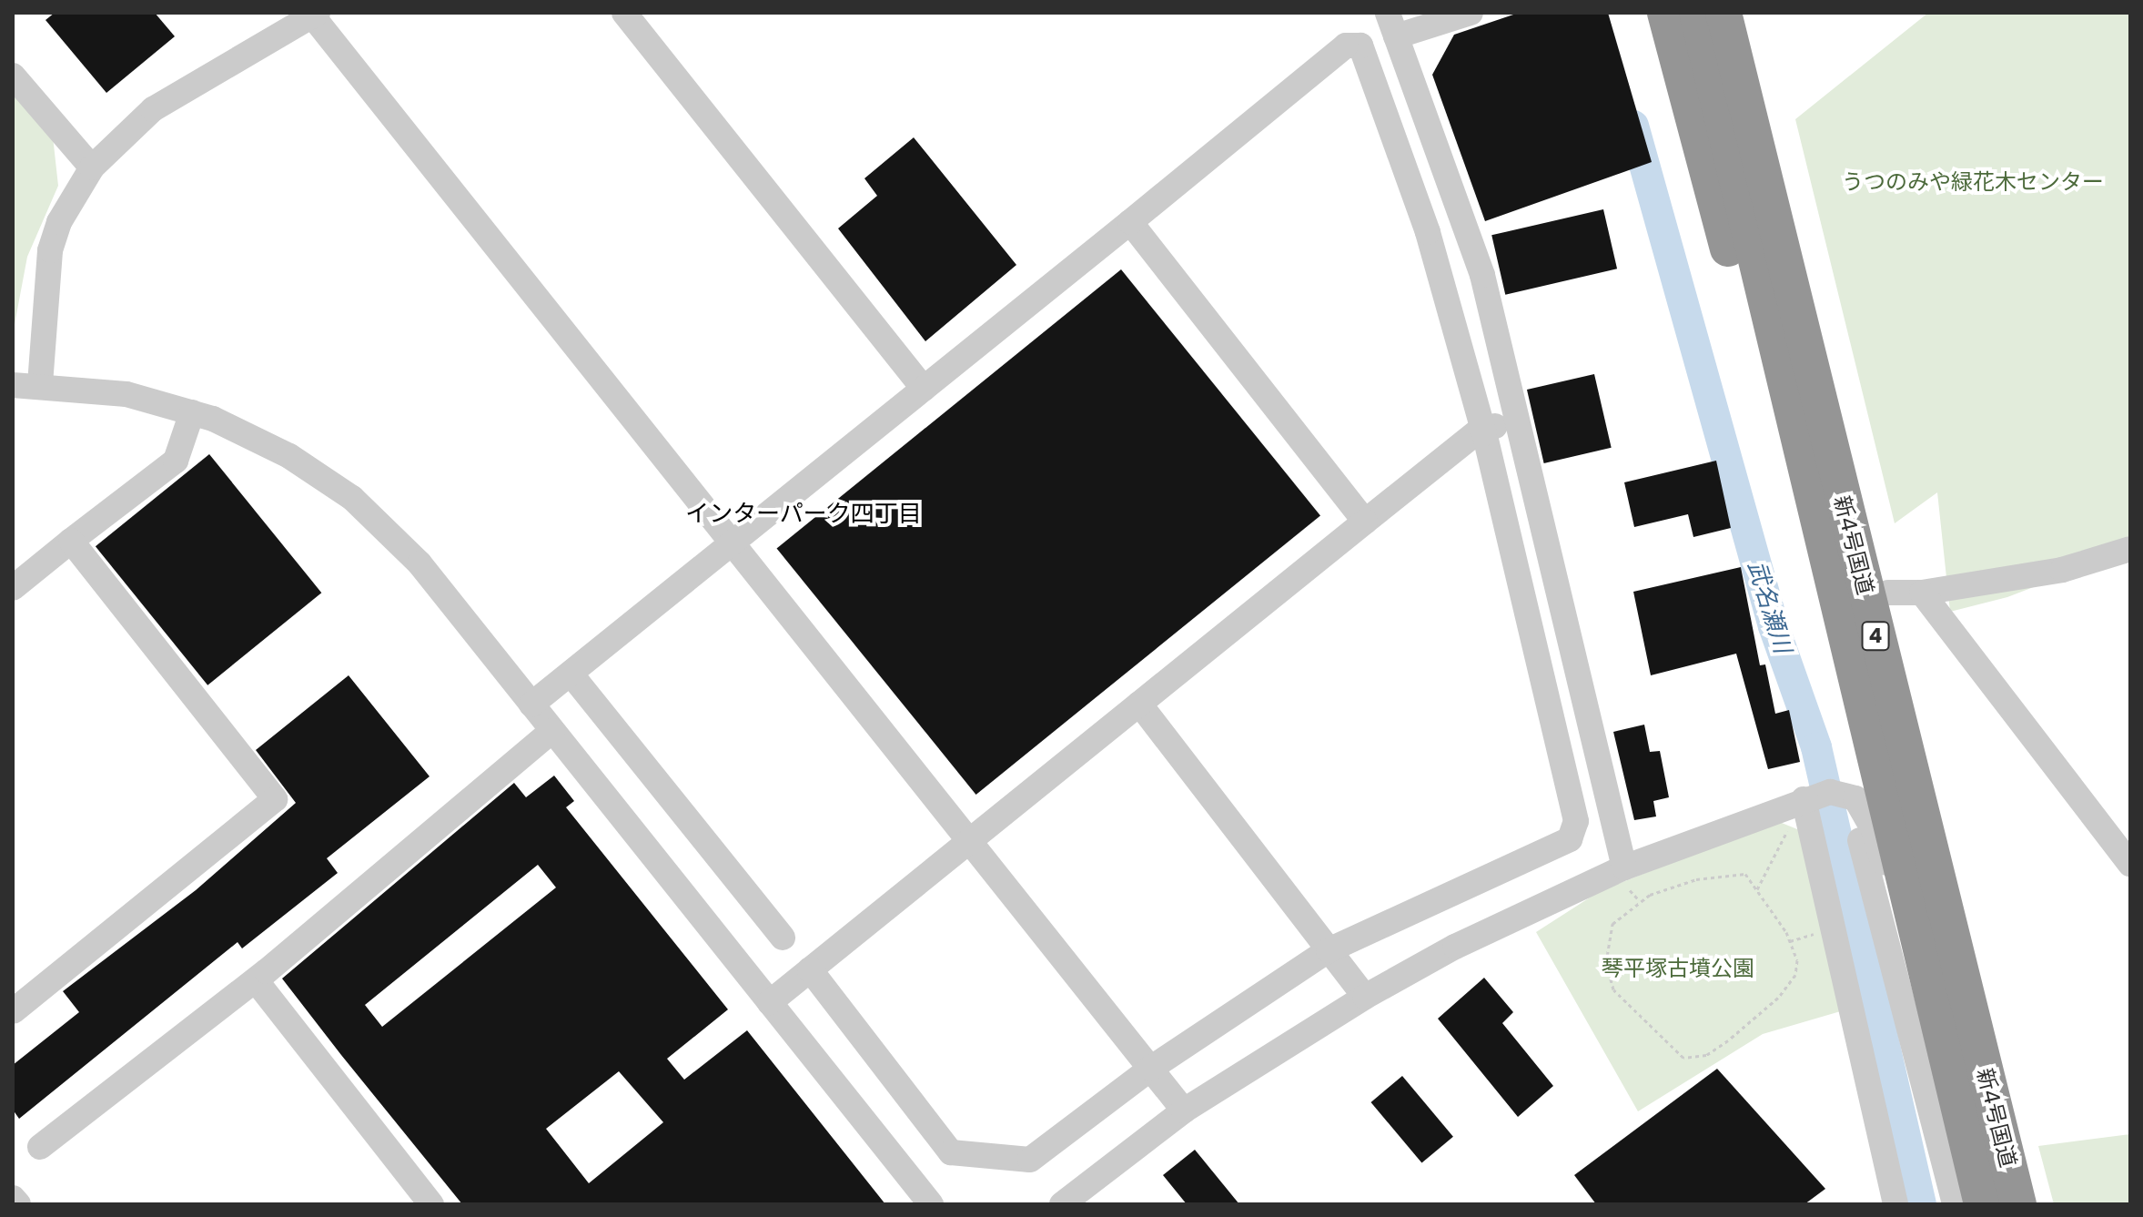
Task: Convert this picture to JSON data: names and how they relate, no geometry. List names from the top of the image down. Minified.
{"streets":{"highway":["新4号国道","4"]},"districts":["インターパーク四丁目"],"water":["武名瀬川"],"parks":["うつのみや緑花木センター","琴平塚古墳公園"]}
